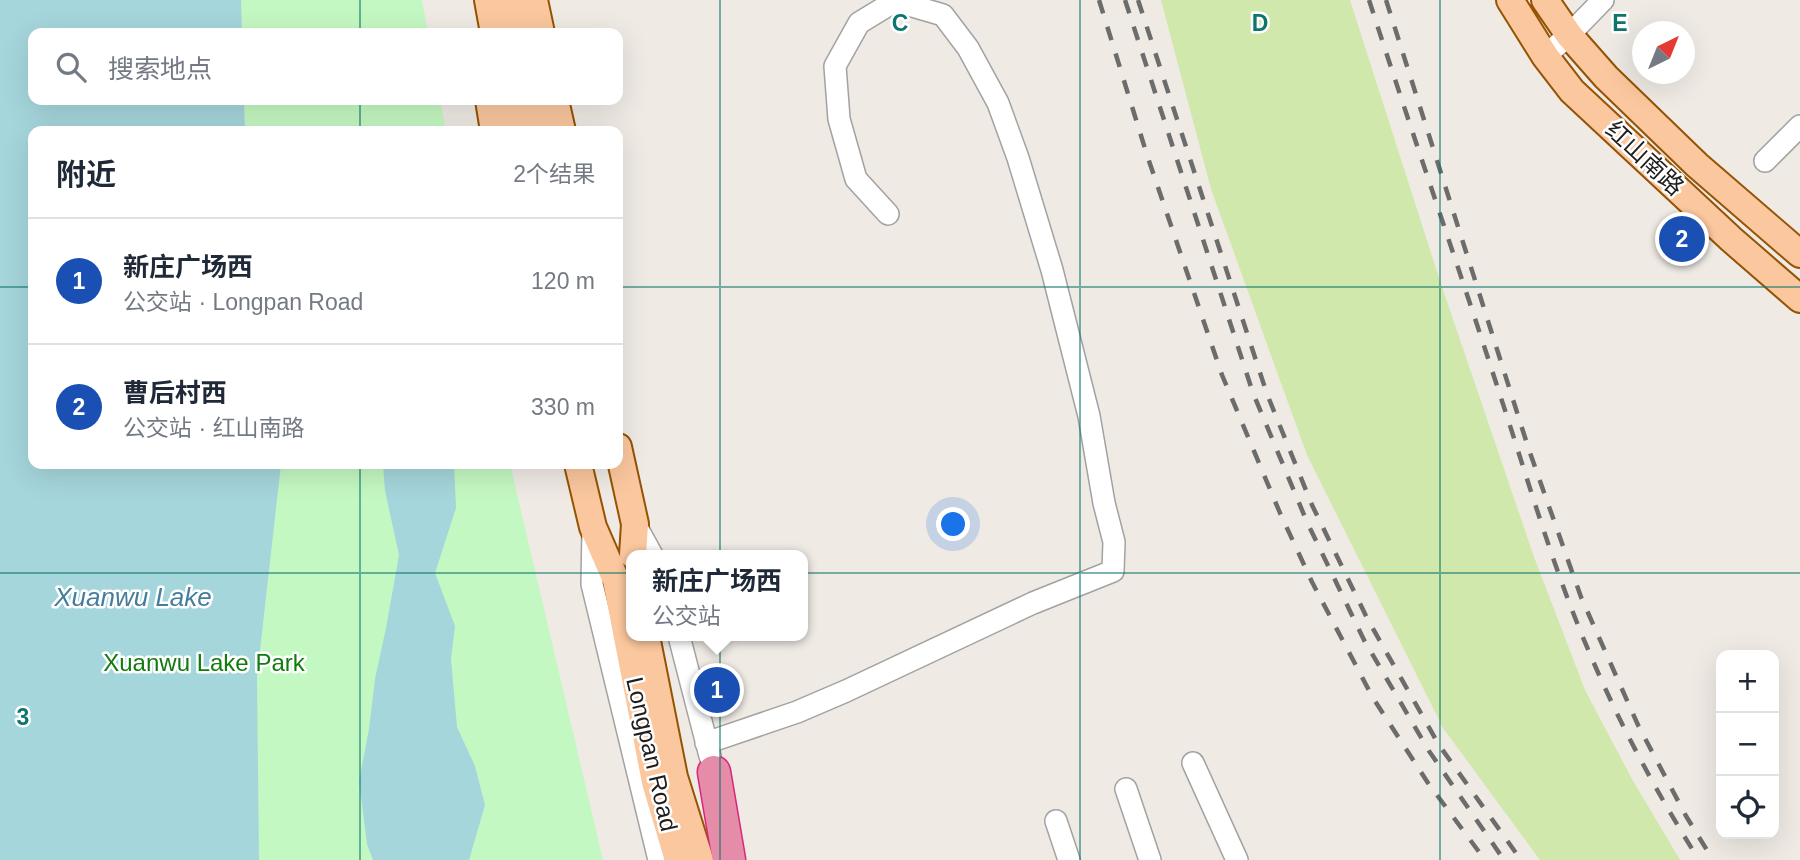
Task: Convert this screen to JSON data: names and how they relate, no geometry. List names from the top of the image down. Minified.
{"streets":{"main road":["红山南路","Longpan Road"]},"water":["Xuanwu Lake"],"parks":["Xuanwu Lake Park"],"north":"top right","page":{"search":"搜索地点","heading":["附近","2个结果"],"pins":["2","1"],"list":[{"mark":"1","name":"新庄广场西","note":"公交站 · Longpan Road","value":"120 m"},{"mark":"2","name":"曹后村西","note":"公交站 · 红山南路","value":"330 m"}],"popup":["新庄广场西","公交站"],"map_buttons":["+","−"]},"grid":{"columns":["C","D","E"],"rows":["3"]}}
